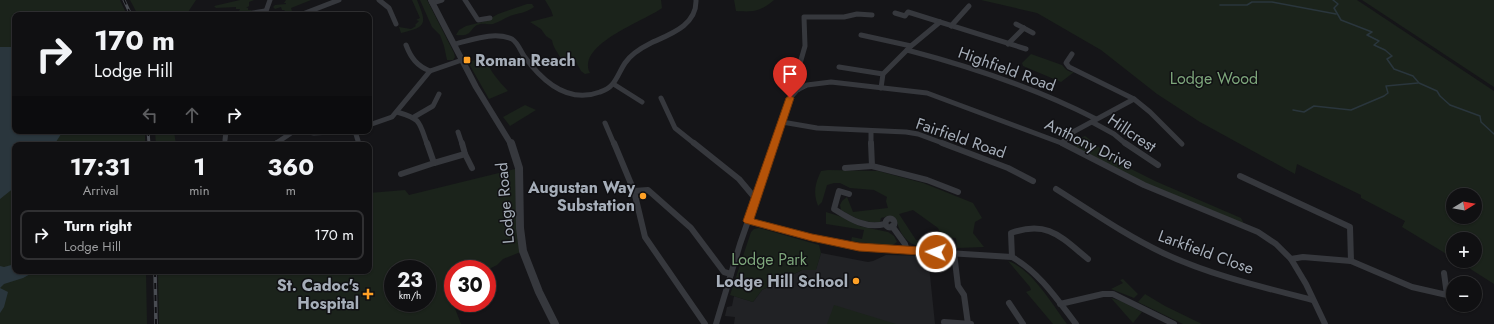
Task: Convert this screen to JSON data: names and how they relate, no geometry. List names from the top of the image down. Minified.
{"streets":{"street":["Highfield Road","Hillcrest","Fairfield Road","Anthony Drive","Lodge Road","Larkfield Close"]},"crossings":[["Highfield Road","Hillcrest"],["Fairfield Road","Anthony Drive"],["Anthony Drive","Larkfield Close"]],"parks":["Lodge Wood","Lodge Park"],"places":{"transit":["Roman Reach"],"other":["Augustan Way Substation","Lodge Hill School"],"health":["St. Cadoc's Hospital"]},"north":"right","page":{"turn":["170 m","Lodge Hill"],"eta":["17:31","Arrival","1","min","360","m"],"map_buttons":["+","−"],"list":[{"name":"Turn right","note":"Lodge Hill","value":"170 m"}],"speed":"23 km/h","limit":"30"}}
